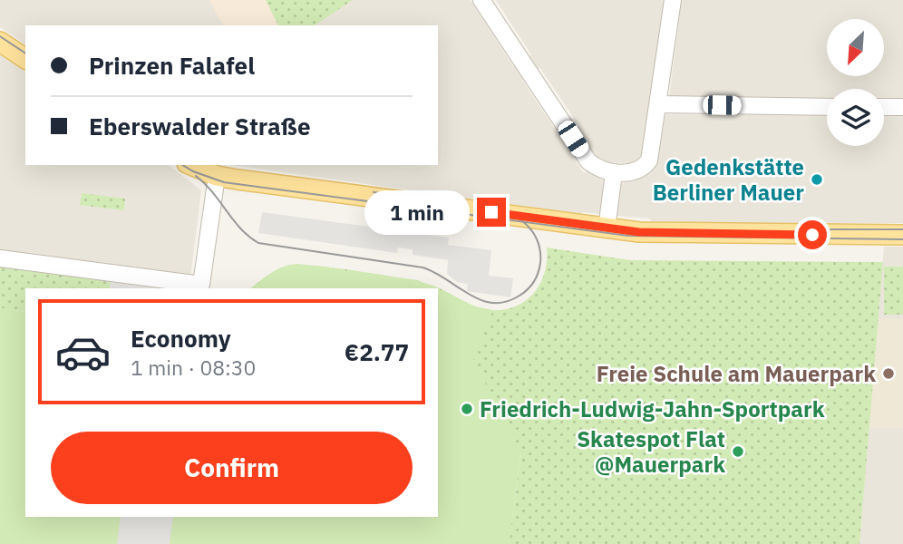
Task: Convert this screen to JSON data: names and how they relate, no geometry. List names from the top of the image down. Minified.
{"places":["Gedenkstätte Berliner Mauer","Freie Schule am Mauerpark","Friedrich-Ludwig-Jahn-Sportpark","Skatespot Flat @Mauerpark"],"north":"bottom left","page":{"banner":["Prinzen Falafel","Eberswalder Straße"],"bubble":"1 min","list":[{"name":"Economy","note":"1 min · 08:30","value":"€2.77"}],"buttons":"Confirm"}}
